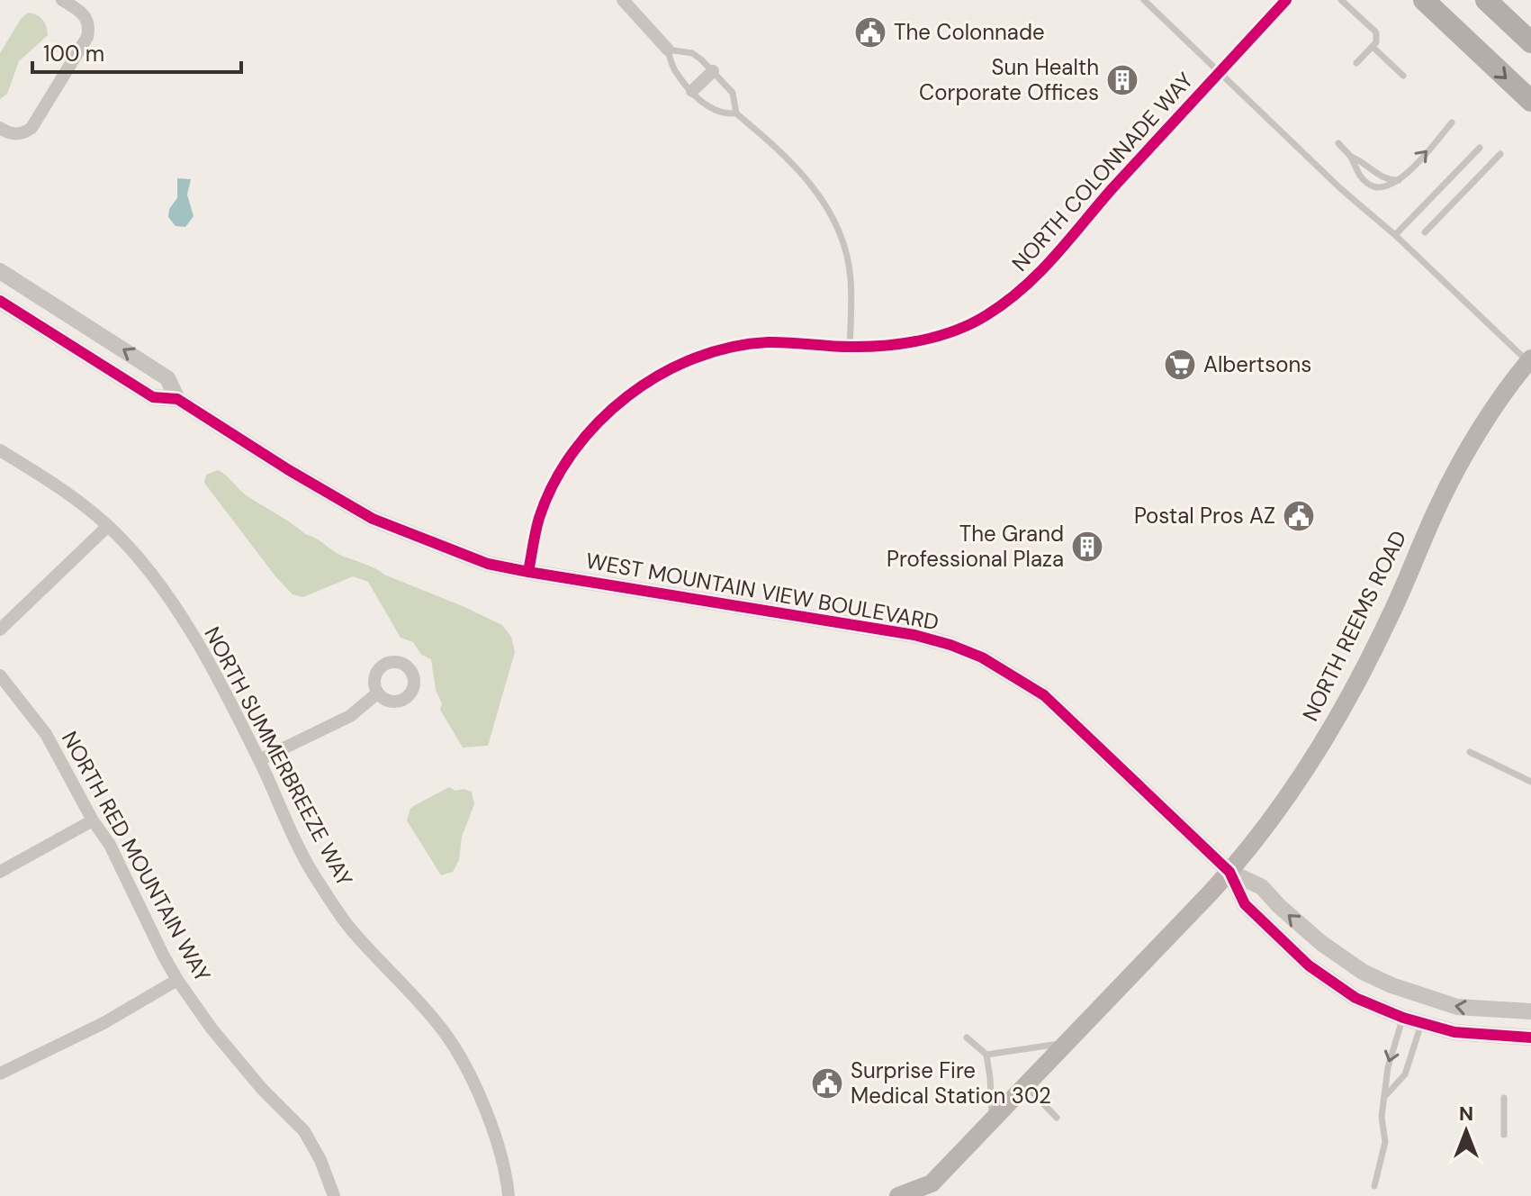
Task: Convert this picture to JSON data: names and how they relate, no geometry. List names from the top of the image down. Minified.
{"streets":{"main road":["NORTH REEMS ROAD"],"street":["NORTH COLONNADE WAY","WEST MOUNTAIN VIEW BOULEVARD","NORTH SUMMERBREEZE WAY","NORTH RED MOUNTAIN WAY"]},"crossings":[["NORTH COLONNADE WAY","WEST MOUNTAIN VIEW BOULEVARD"],["WEST MOUNTAIN VIEW BOULEVARD","NORTH REEMS ROAD"]],"places":{"public building":["The Colonnade","Postal Pros AZ","Surprise Fire Medical Station 302"],"building":["Sun Health Corporate Offices","The Grand Professional Plaza"],"supermarket":["Albertsons"]},"scale_bar":"100 m","north":"top"}
